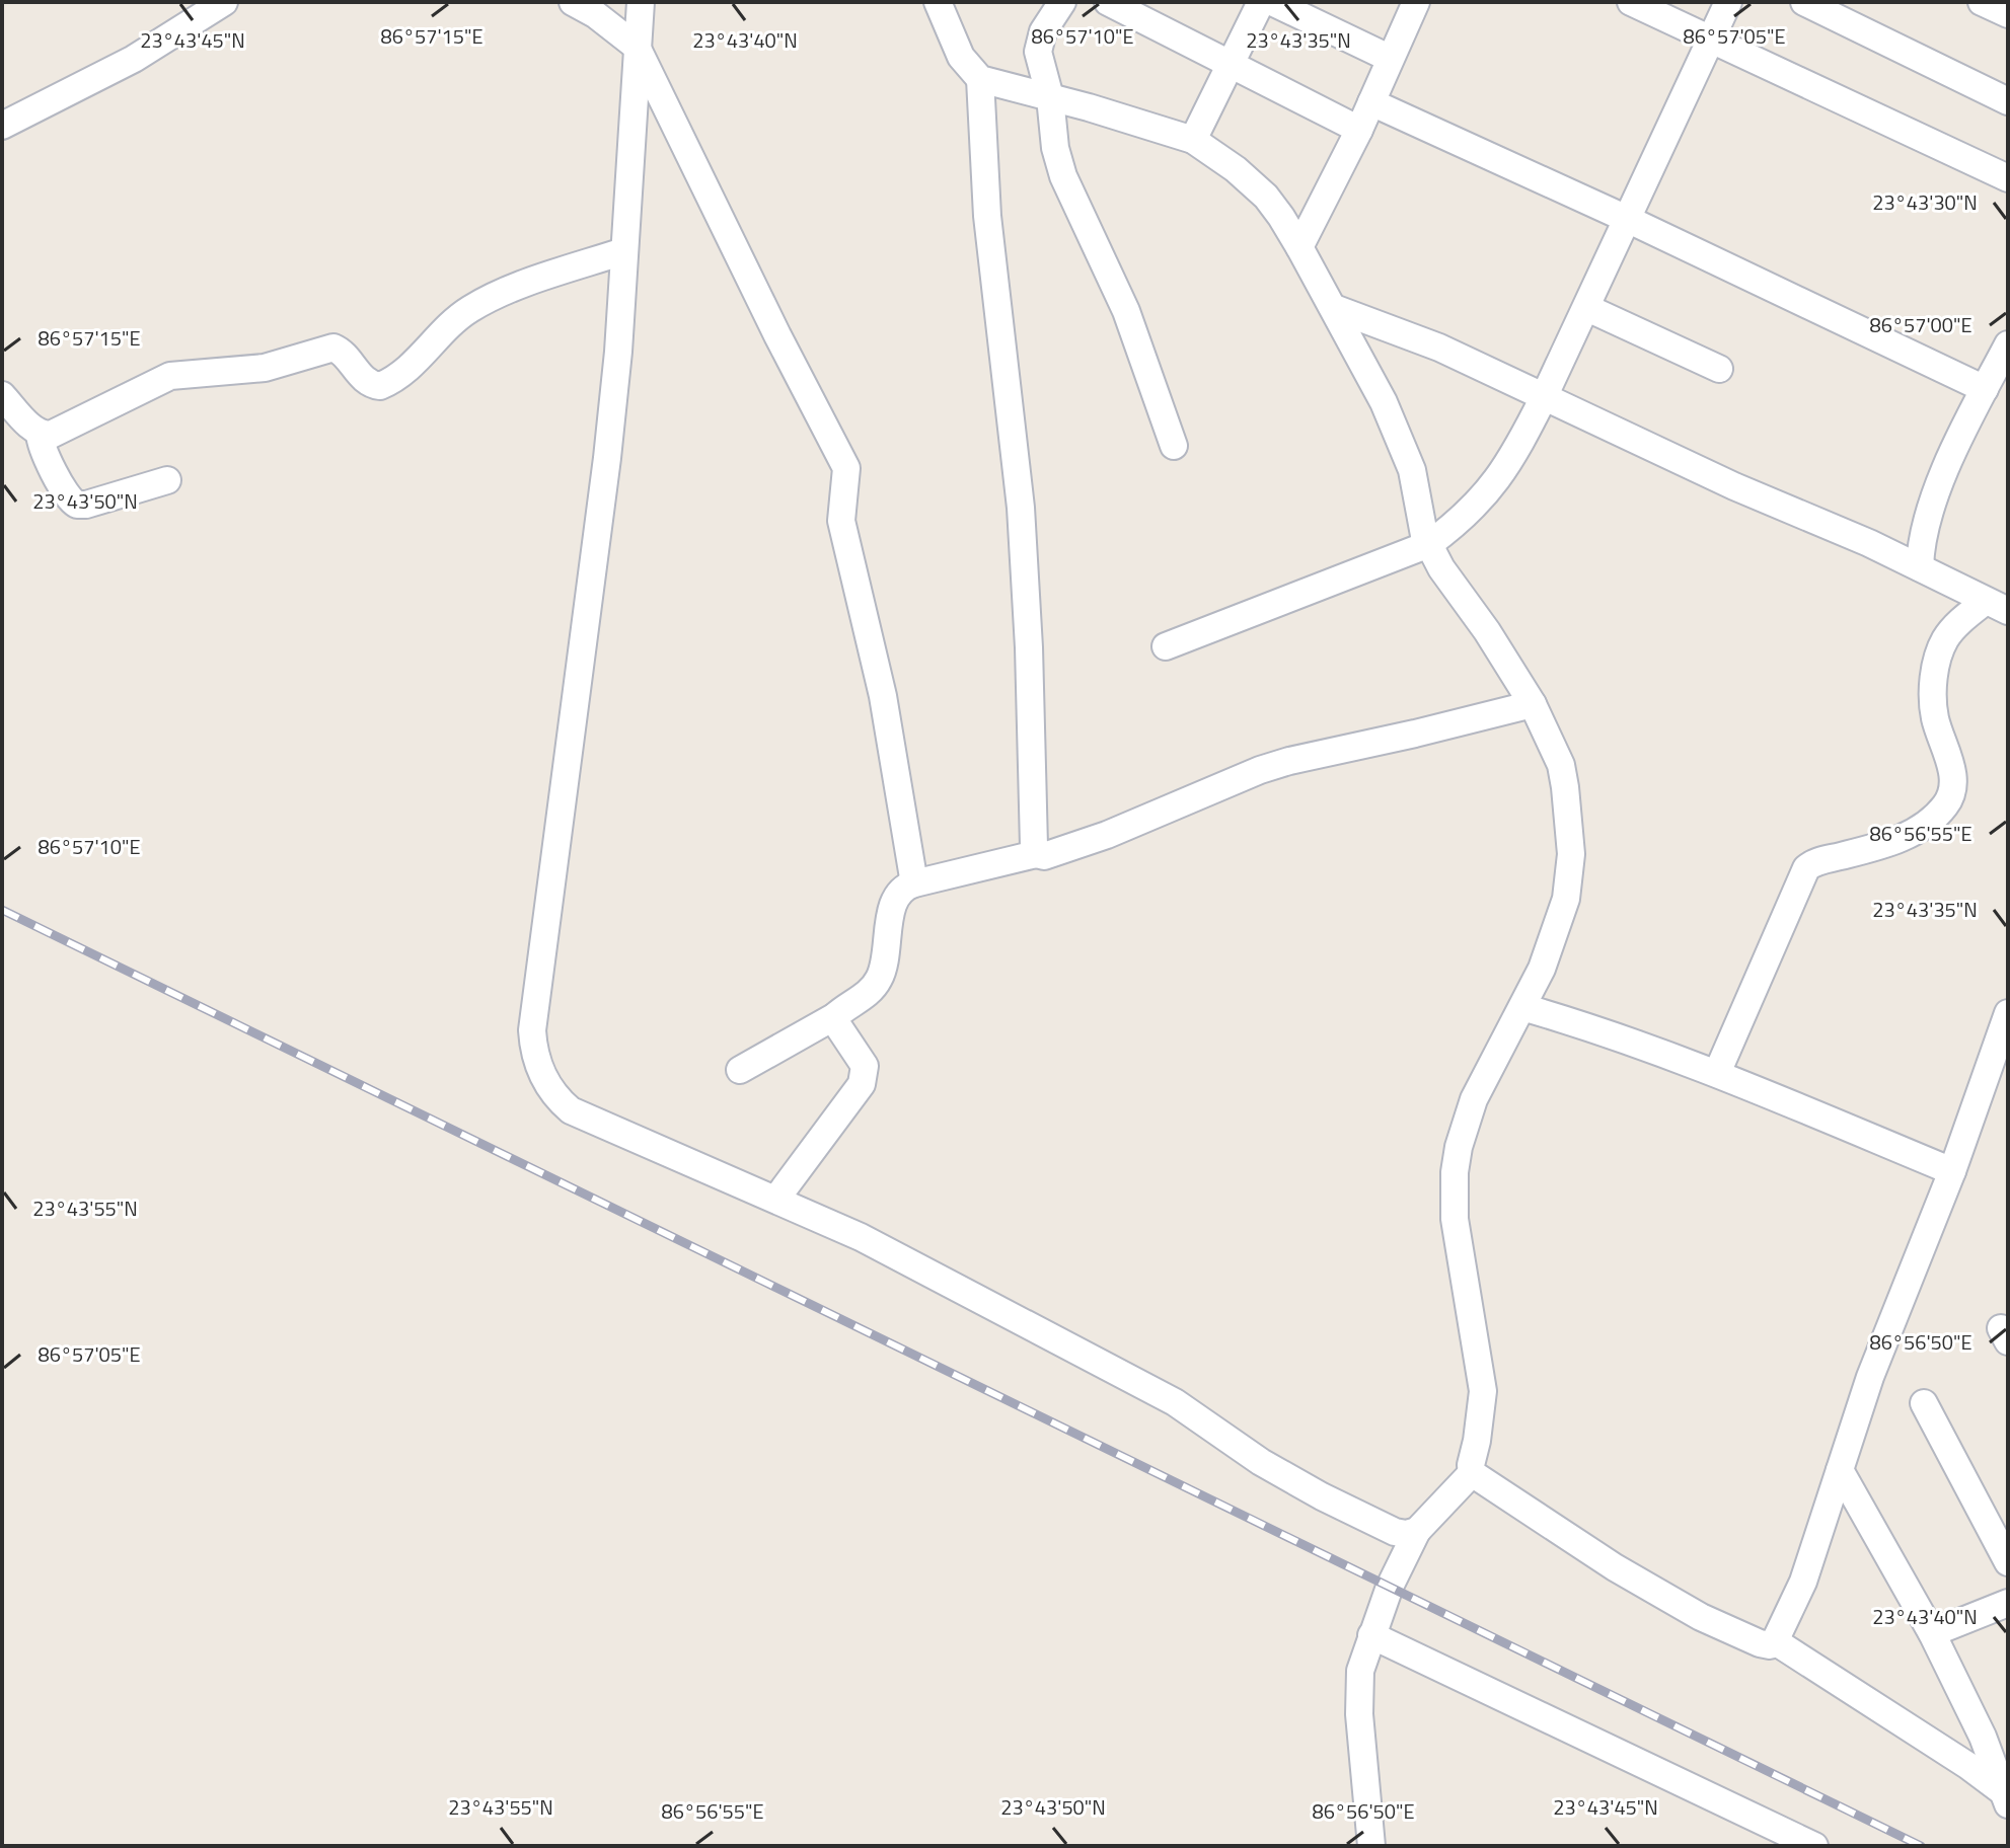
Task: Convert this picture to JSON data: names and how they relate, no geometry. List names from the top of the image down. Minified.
{"coordinates":["86°57'15\"E","86°57'10\"E","86°57'05\"E","23°43'45\"N","23°43'40\"N","23°43'35\"N","23°43'30\"N","86°57'00\"E","23°43'50\"N","86°56'55\"E","23°43'55\"N","86°56'50\"E"]}
